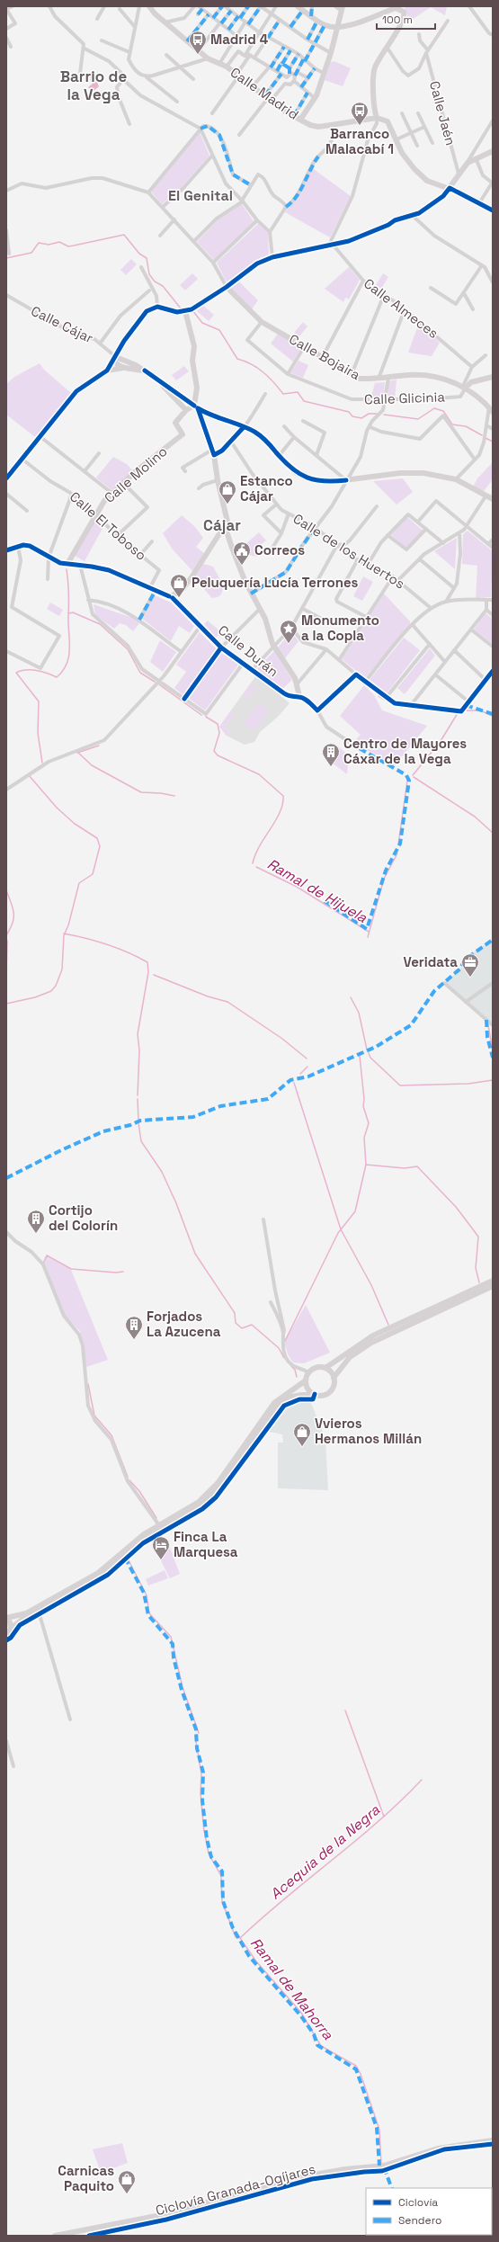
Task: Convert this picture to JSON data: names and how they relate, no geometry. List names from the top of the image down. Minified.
{"streets":{"street":["Calle Madrid","Calle Jaén","Calle Almeces","Calle Cájar","Calle Bojaira","Calle Glicinia","Calle Molino","Calle El Toboso","Calle de los Huertos","Calle Durán"],"cycle path":["Ciclovía Granada-Ogíjares"]},"crossings":[["Calle Bojaira","Calle Glicinia"],["Calle Molino","Calle El Toboso"],["Calle Molino","Calle Durán"],["Calle El Toboso","Calle Durán"]],"districts":["Barrio de la Vega","El Genital","Cájar"],"water":["Ramal de Hijuela","Acequia de la Negra","Ramal de Mahorra"],"places":{"bus stop":["Madrid 4","Barranco Malacabí 1"],"shop":["Estanco Cájar","Peluquería Lucía Terrones","Vvieros Hermanos Millán","Carnicas Paquito"],"public building":["Correos"],"place":["Monumento a la Copla"],"building":["Centro de Mayores Cáxar de la Vega","Cortijo del Colorín","Forjados La Azucena"],"office":["Veridata"],"hotel":["Finca La Marquesa"]},"legend":["Ciclovía","Sendero"],"scale_bar":"100 m"}
